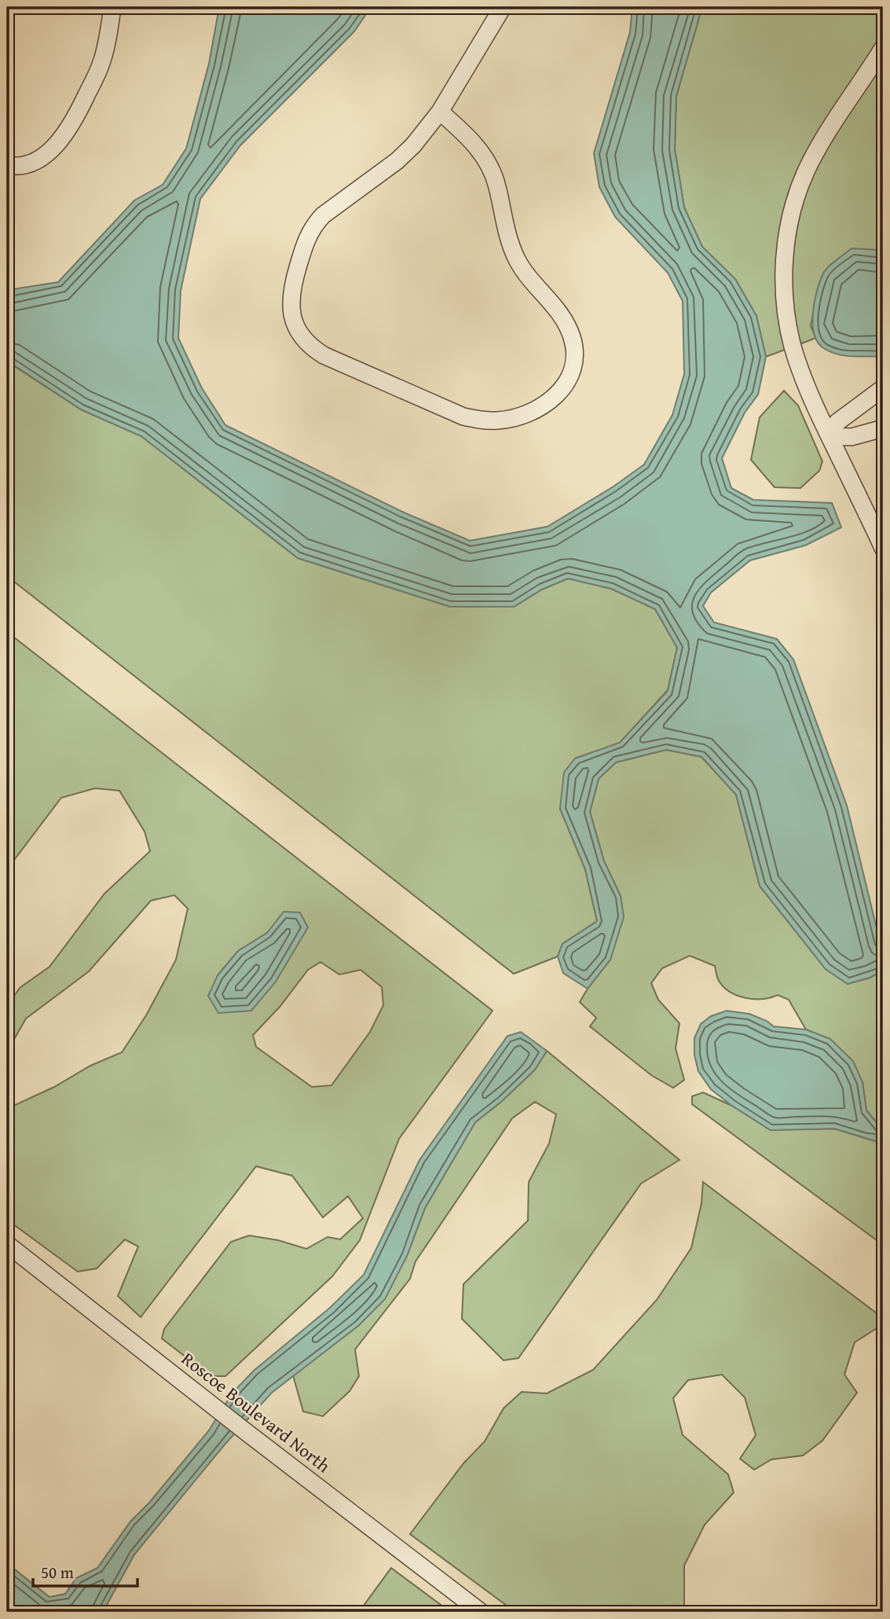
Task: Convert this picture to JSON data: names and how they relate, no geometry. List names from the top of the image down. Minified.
{"streets":{"street":["Roscoe Boulevard North"]},"scale_bar":"50 m"}
